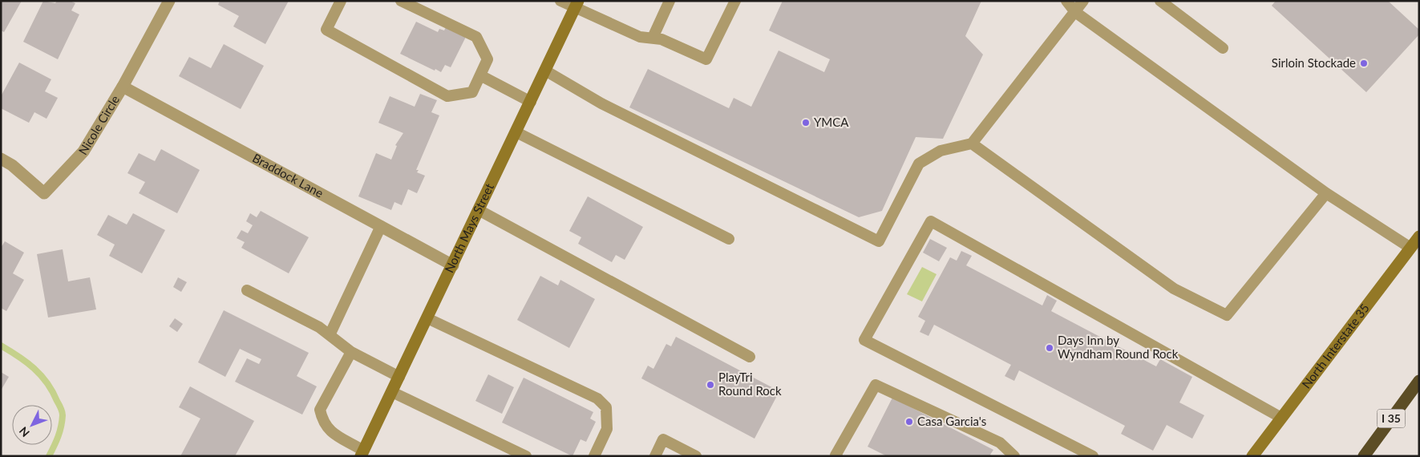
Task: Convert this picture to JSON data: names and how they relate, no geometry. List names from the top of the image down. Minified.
{"streets":{"highway":["I 35"],"main road":["North Mays Street","North Interstate 35"],"street":["Nicole Circle","Braddock Lane"]},"crossings":[["Nicole Circle","Braddock Lane"],["Braddock Lane","North Mays Street"]],"places":["Sirloin Stockade","YMCA","Days Inn by Wyndham Round Rock","PlayTri Round Rock","Casa Garcia's"],"north":"bottom left"}
